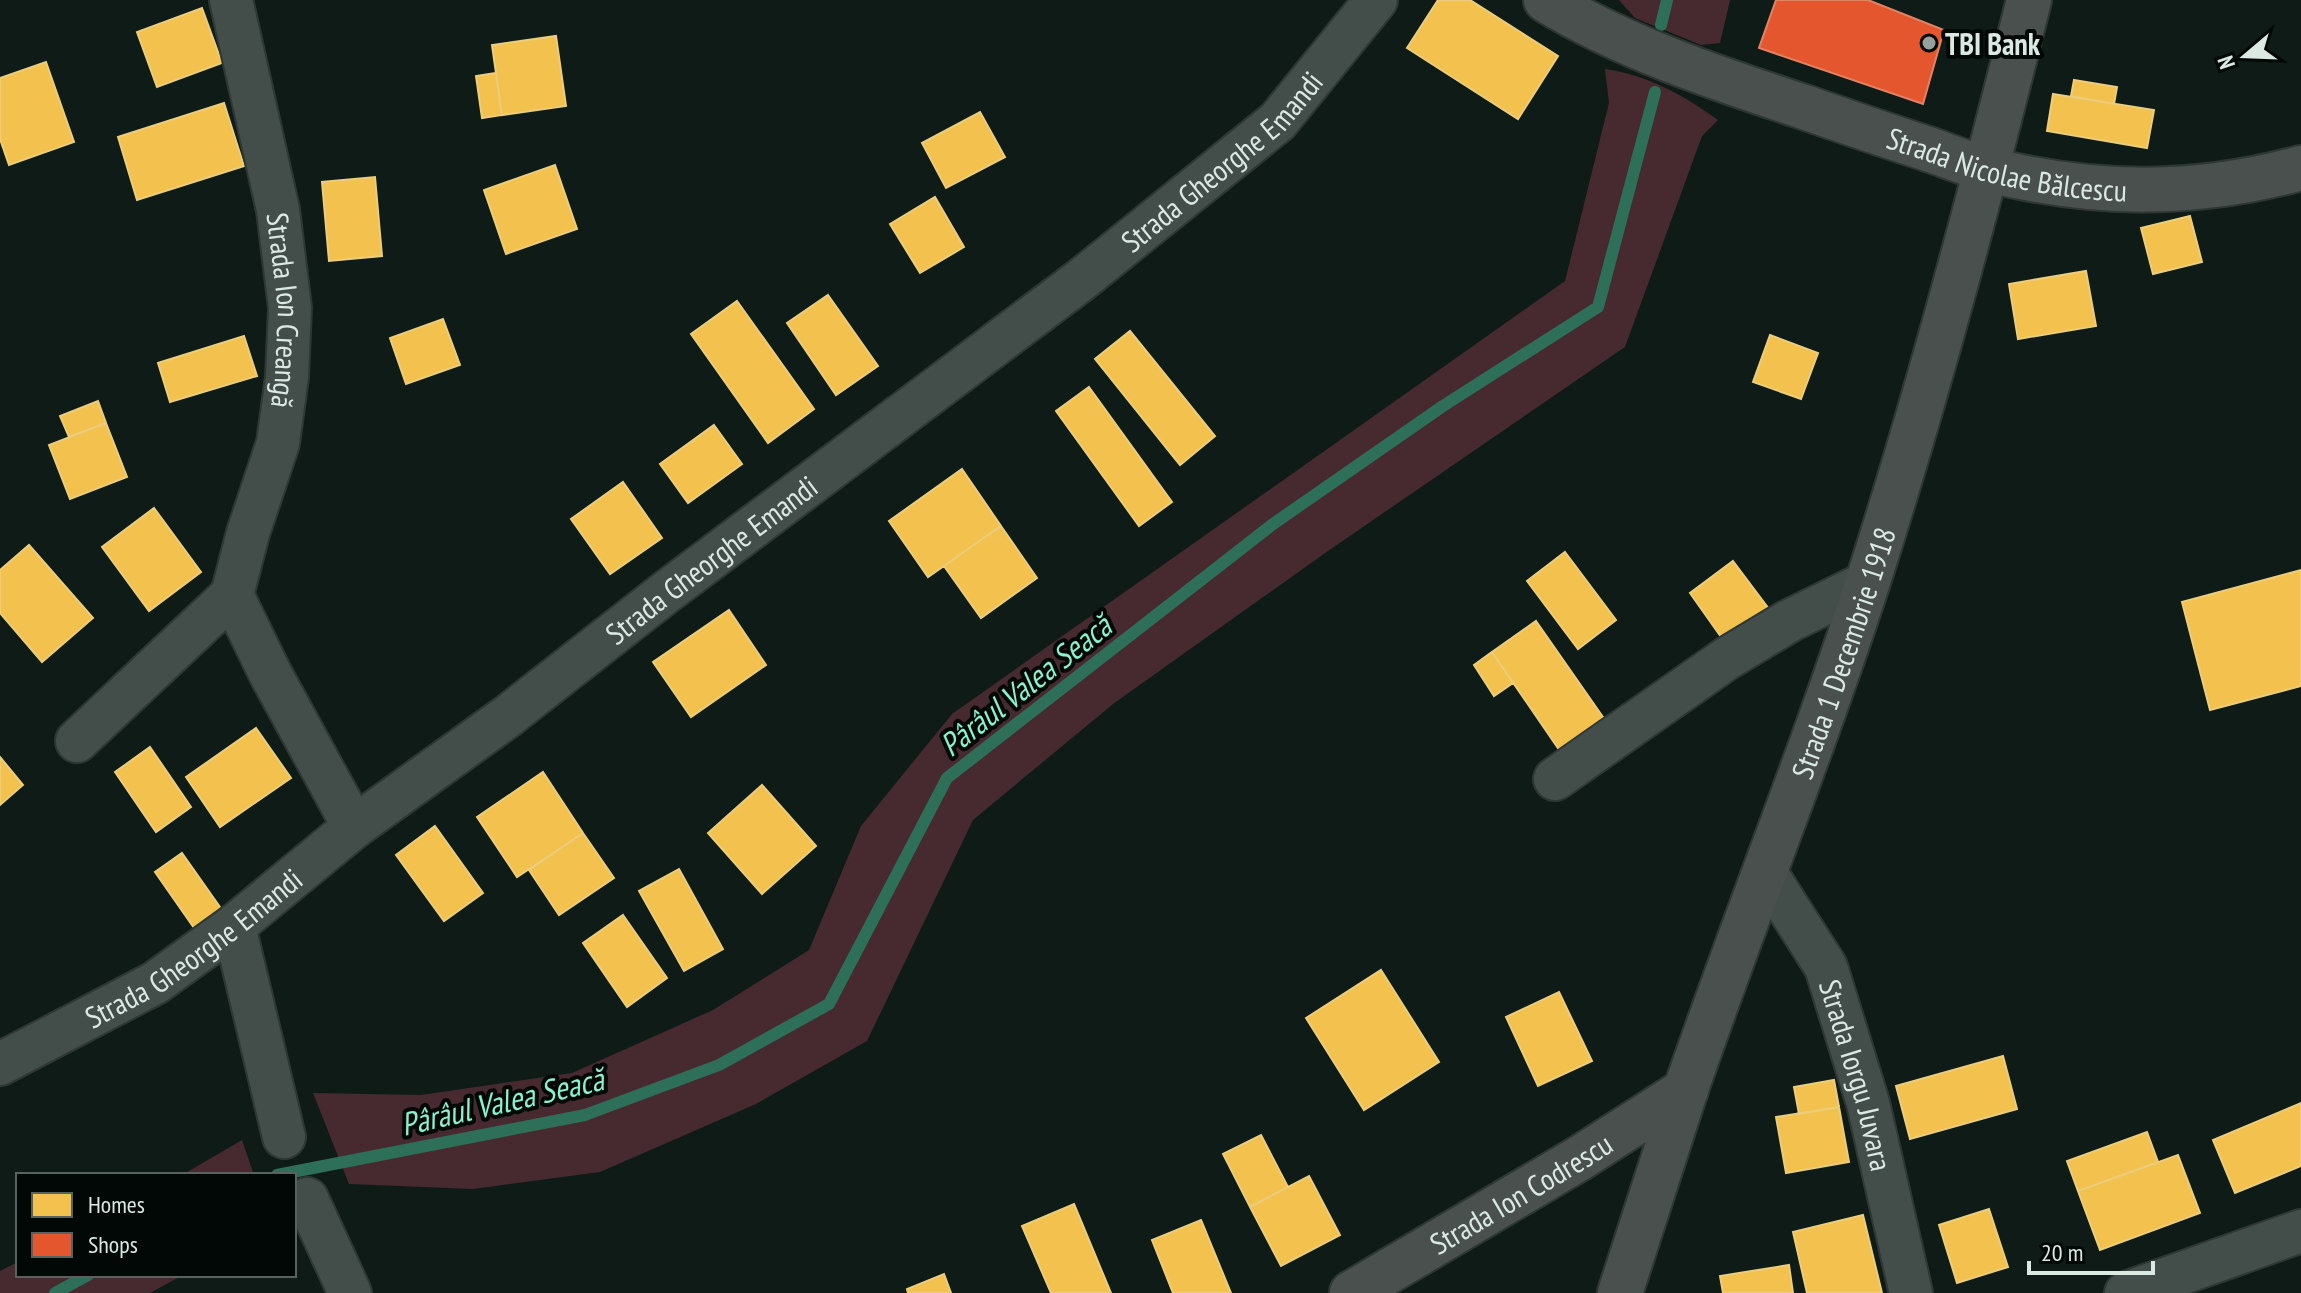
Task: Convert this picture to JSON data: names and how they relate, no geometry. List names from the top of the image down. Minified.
{"streets":{"main road":["Strada Nicolae Bălcescu","Strada 1 Decembrie 1918","Strada Ion Codrescu"],"street":["Strada Gheorghe Emandi","Strada Ion Creangă","Strada Iorgu Juvara"]},"crossings":[["Strada Nicolae Bălcescu","Strada 1 Decembrie 1918"],["Strada 1 Decembrie 1918","Strada Iorgu Juvara"],["Strada 1 Decembrie 1918","Strada Ion Codrescu"]],"water":["Pârâul Valea Seacă"],"places":["TBI Bank"],"legend":["Homes","Shops"],"scale_bar":"20 m","north":"left"}
